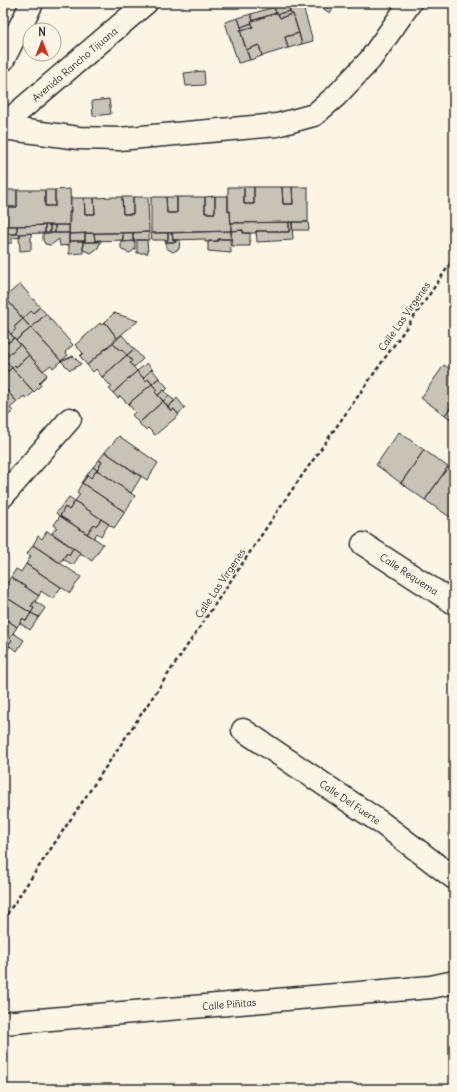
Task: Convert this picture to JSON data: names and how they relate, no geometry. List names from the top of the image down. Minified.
{"streets":{"street":["Avenida Rancho Tijuana","Calle Requema","Calle Del Fuerte","Calle Piñitas"],"path":["Calle Las Virgenes"]},"north":"top"}
